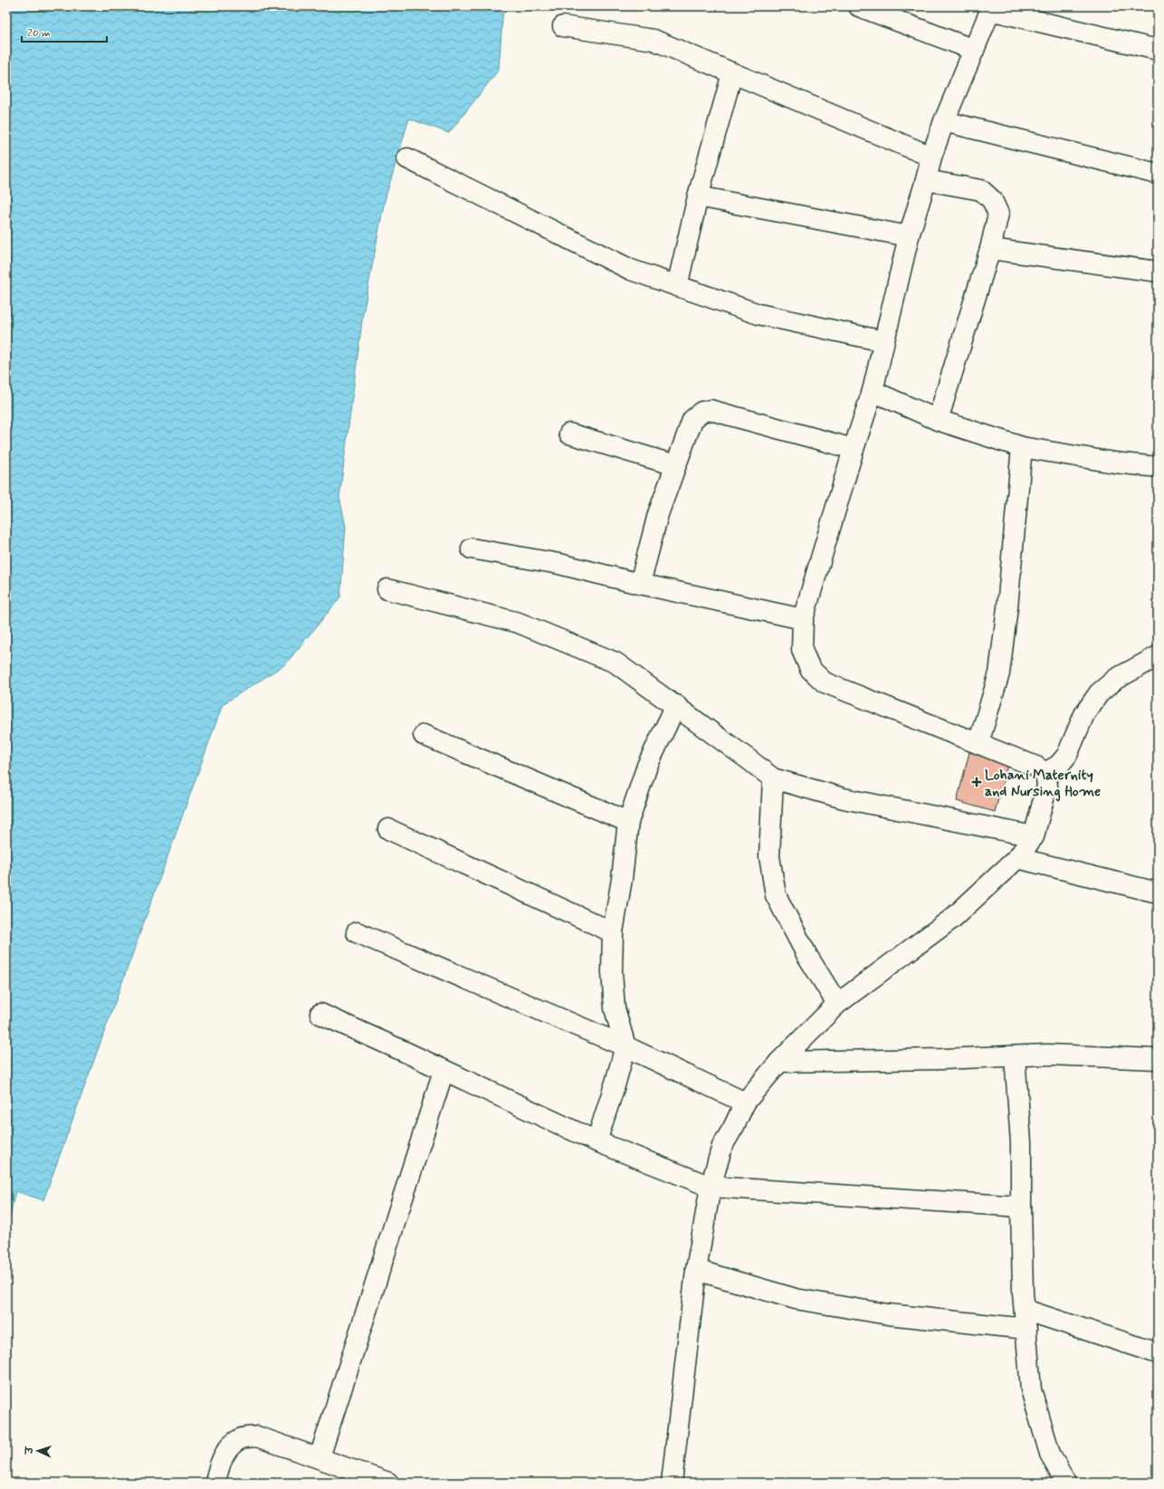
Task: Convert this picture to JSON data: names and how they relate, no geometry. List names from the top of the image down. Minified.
{"places":{"health":["Lohani Maternity and Nursing Home"]},"scale_bar":"20 m","north":"left"}
